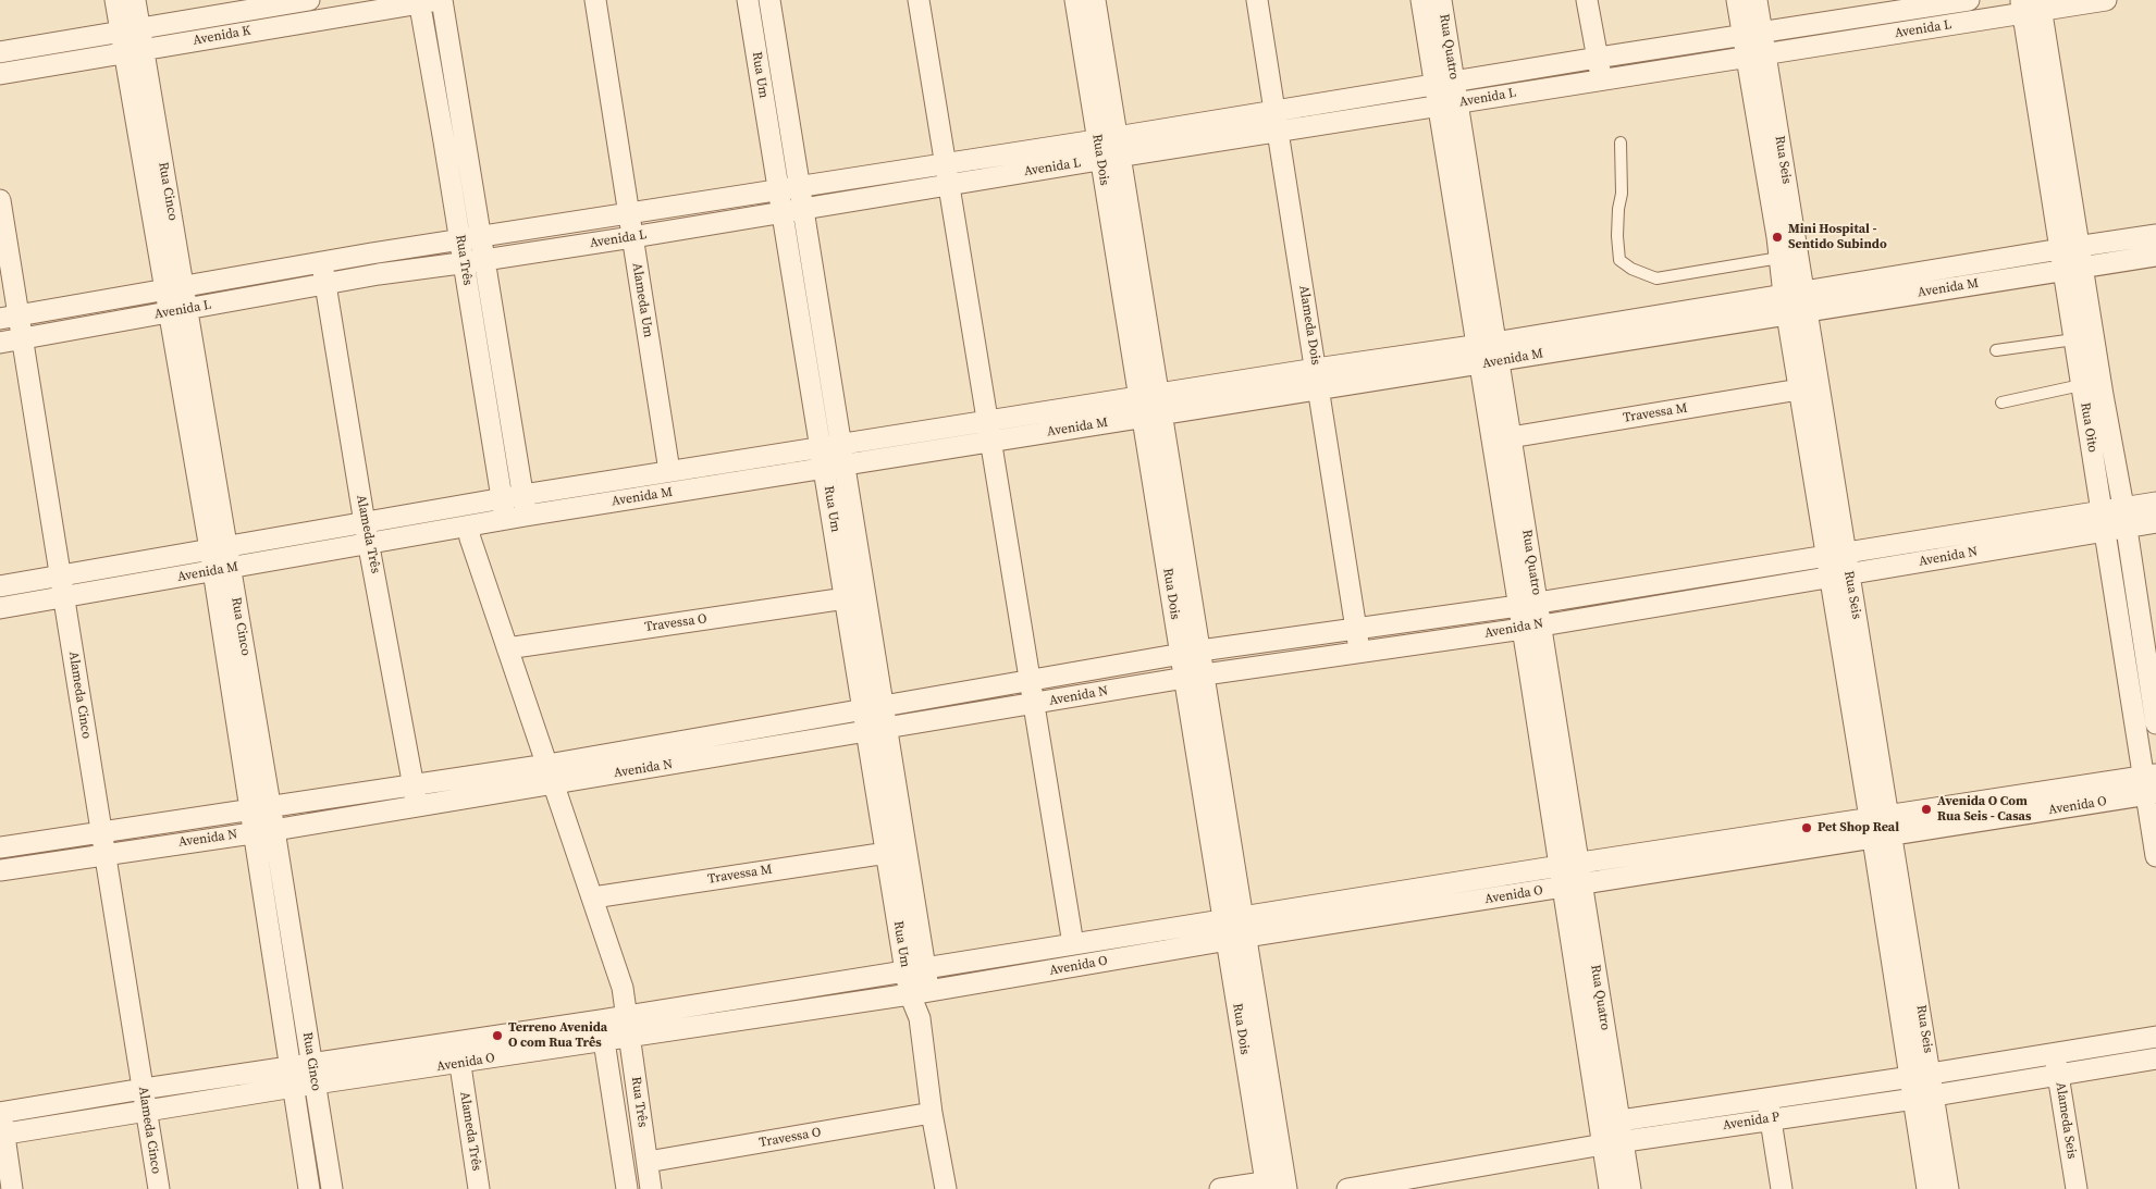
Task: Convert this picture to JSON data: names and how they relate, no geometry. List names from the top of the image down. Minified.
{"streets":{"street":["Avenida L","Avenida K","Rua Quatro","Rua Um","Rua Dois","Rua Seis","Rua Cinco","Rua Três","Avenida M","Alameda Um","Alameda Dois","Travessa M","Rua Oito","Alameda Três","Avenida N","Travessa O","Alameda Cinco","Avenida O","Alameda Seis","Avenida P"]},"crossings":[["Avenida L","Rua Quatro"],["Avenida L","Rua Um"],["Avenida L","Rua Dois"],["Avenida L","Rua Seis"],["Avenida L","Rua Cinco"],["Avenida L","Rua Três"],["Avenida L","Alameda Um"],["Avenida L","Alameda Dois"],["Avenida L","Rua Oito"],["Avenida L","Alameda Três"],["Avenida L","Alameda Cinco"],["Avenida K","Rua Cinco"],["Avenida K","Rua Três"],["Rua Quatro","Avenida M"],["Rua Quatro","Travessa M"],["Rua Quatro","Avenida N"],["Rua Quatro","Avenida O"],["Rua Quatro","Avenida P"],["Rua Um","Avenida M"],["Rua Um","Travessa M"],["Rua Um","Avenida N"],["Rua Um","Travessa O"],["Rua Um","Avenida O"],["Rua Dois","Avenida M"],["Rua Dois","Avenida N"],["Rua Dois","Avenida O"],["Rua Seis","Avenida M"],["Rua Seis","Travessa M"],["Rua Seis","Avenida N"],["Rua Seis","Avenida O"],["Rua Seis","Avenida P"],["Rua Cinco","Avenida M"],["Rua Cinco","Avenida N"],["Rua Cinco","Avenida O"],["Rua Três","Avenida M"],["Rua Três","Travessa M"],["Rua Três","Avenida N"],["Rua Três","Travessa O"],["Rua Três","Avenida O"],["Avenida M","Alameda Um"],["Avenida M","Alameda Dois"],["Avenida M","Rua Oito"],["Avenida M","Alameda Três"],["Avenida M","Alameda Cinco"],["Alameda Dois","Avenida N"],["Rua Oito","Avenida N"],["Rua Oito","Avenida O"],["Alameda Três","Avenida N"],["Alameda Três","Avenida O"],["Avenida N","Alameda Cinco"],["Alameda Cinco","Avenida O"],["Alameda Seis","Avenida P"]],"places":["Mini Hospital - Sentido Subindo","Avenida O Com Rua Seis - Casas","Pet Shop Real","Terreno Avenida O com Rua Três"]}
